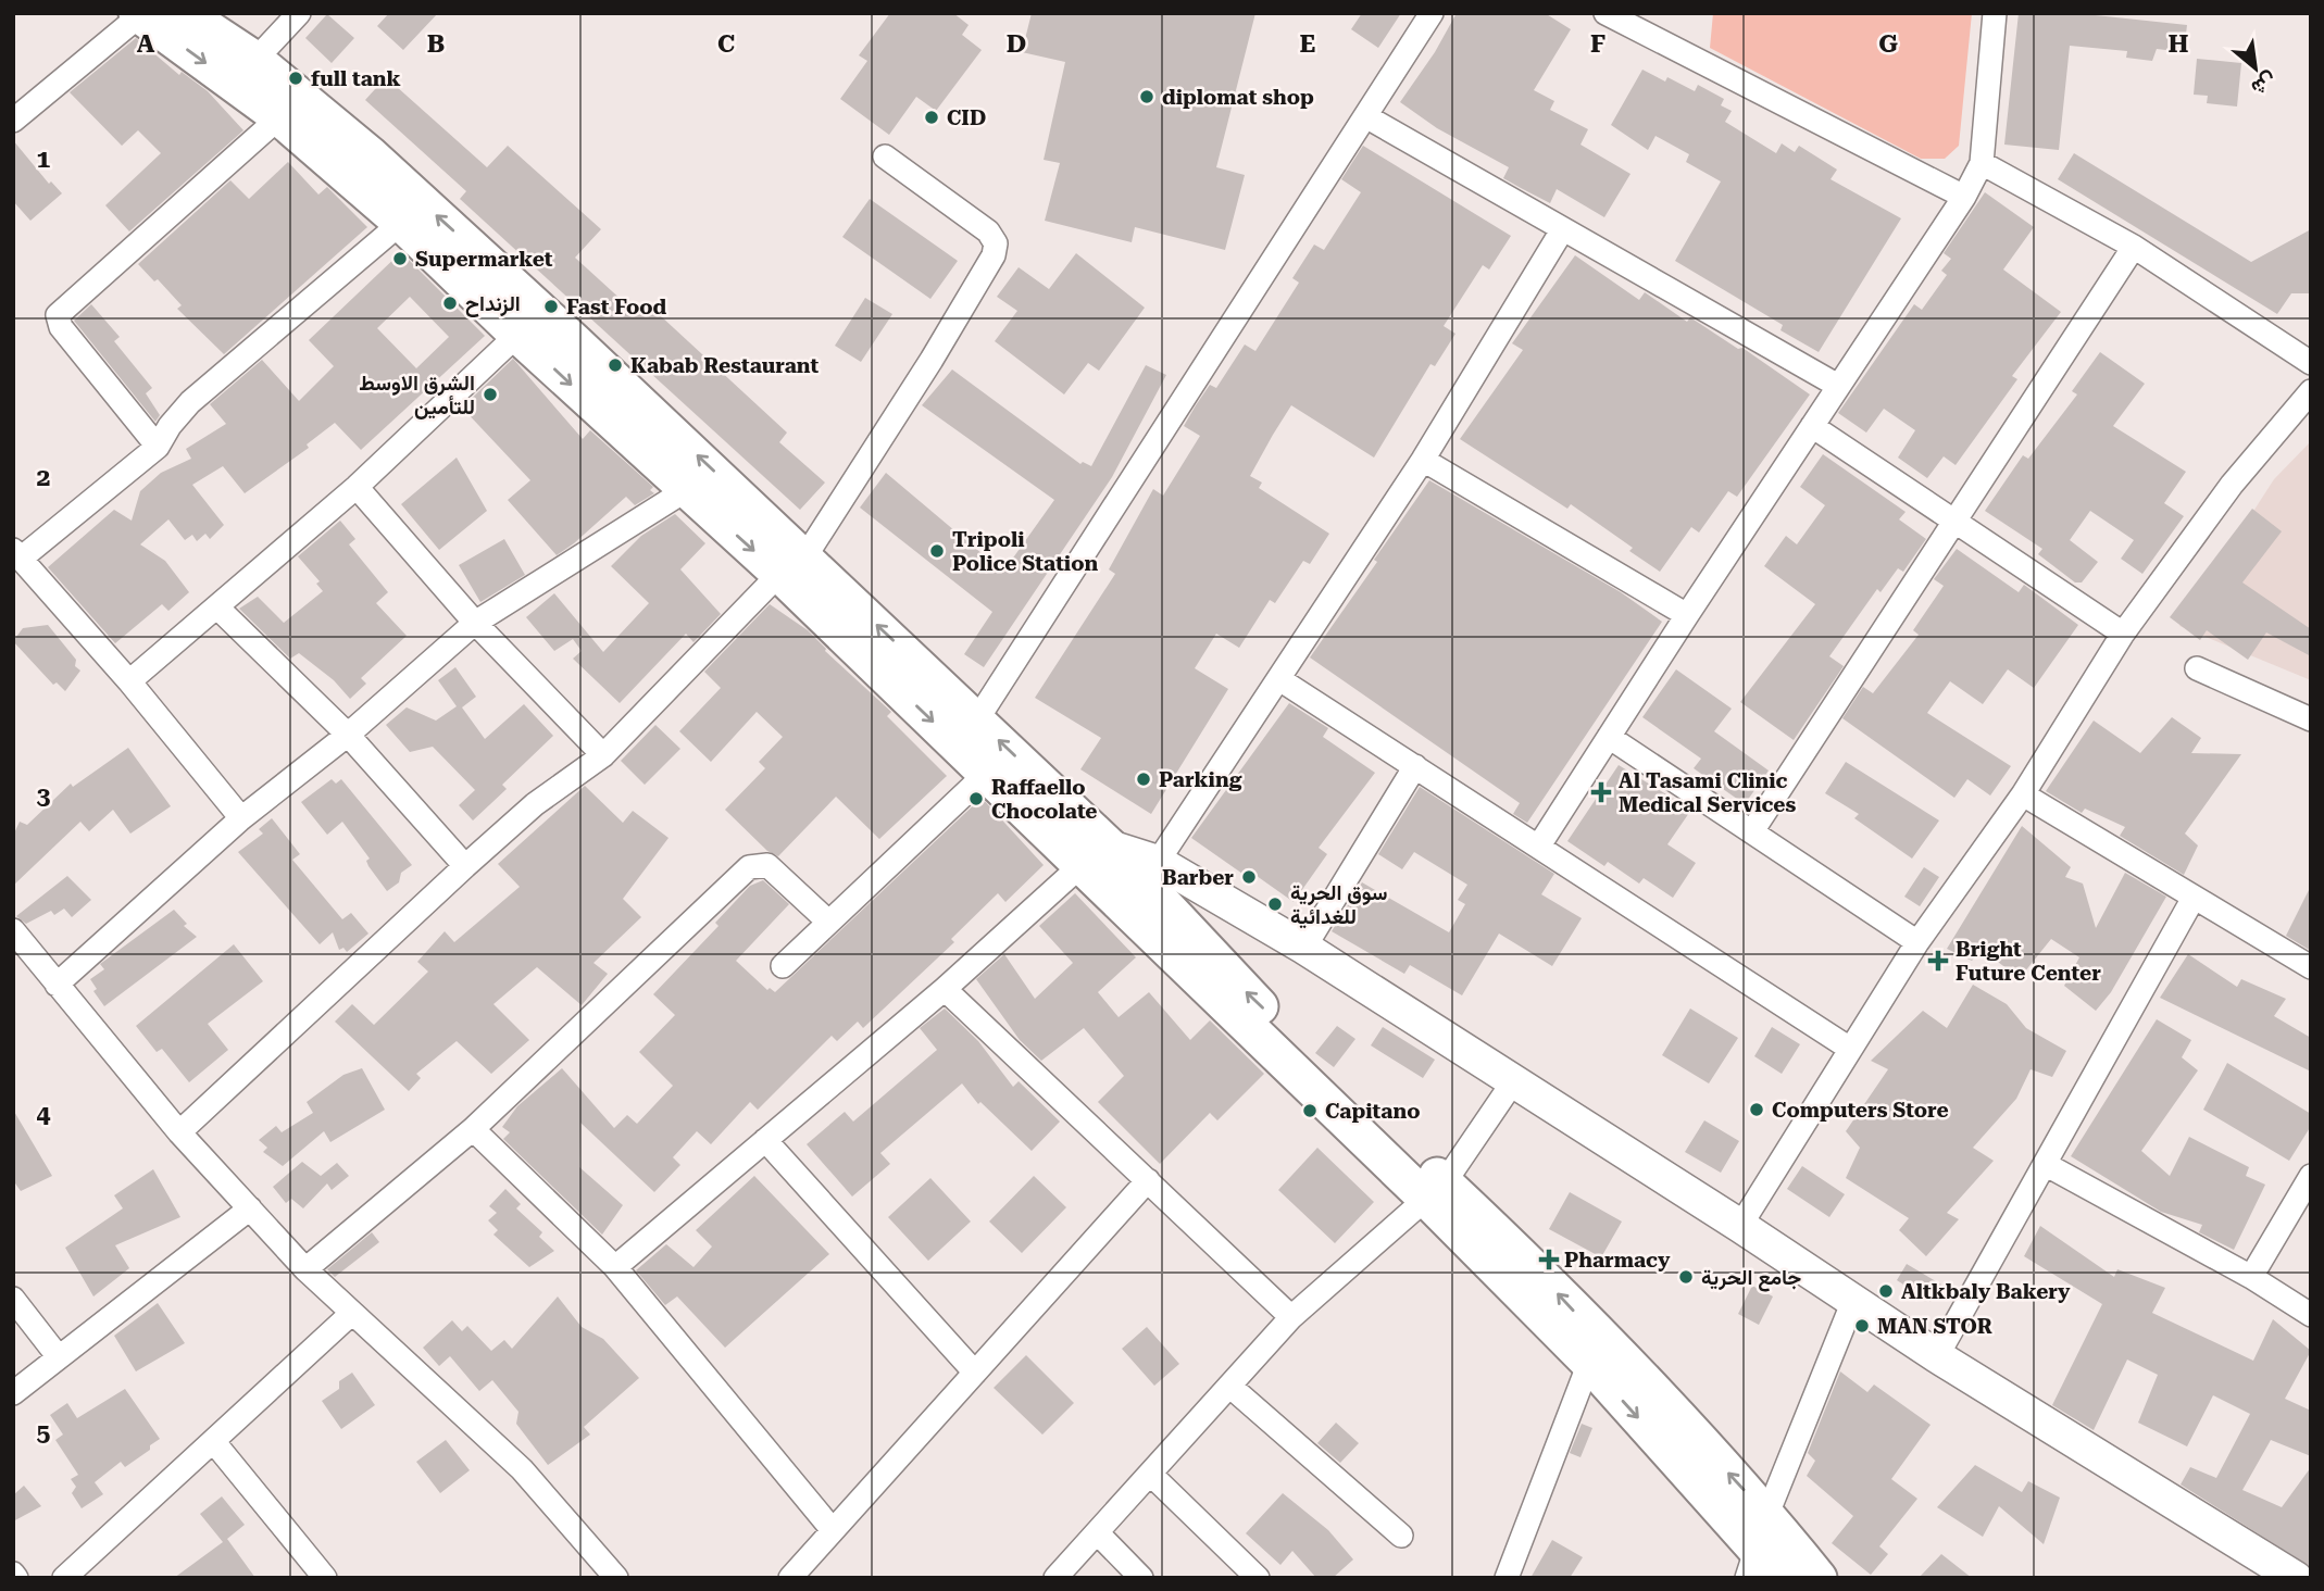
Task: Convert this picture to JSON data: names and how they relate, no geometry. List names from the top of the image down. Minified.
{"places":{"other":["full tank","diplomat shop","CID","Supermarket","الزنداح","Fast Food","Kabab Restaurant","الشرق الاوسط للتأمين","Tripoli Police Station","Parking","Raffaello Chocolate","Barber","سوق الحرية للغدائية","Computers Store","Capitano","جامع الحرية","Altkbaly Bakery","MAN STOR"],"health":["Al Tasami Clinic Medical Services","Bright Future Center","Pharmacy"]},"north":"bottom right","grid":{"columns":["A","B","C","D","E","F","G","H"],"rows":["1","2","3","4","5"]}}
